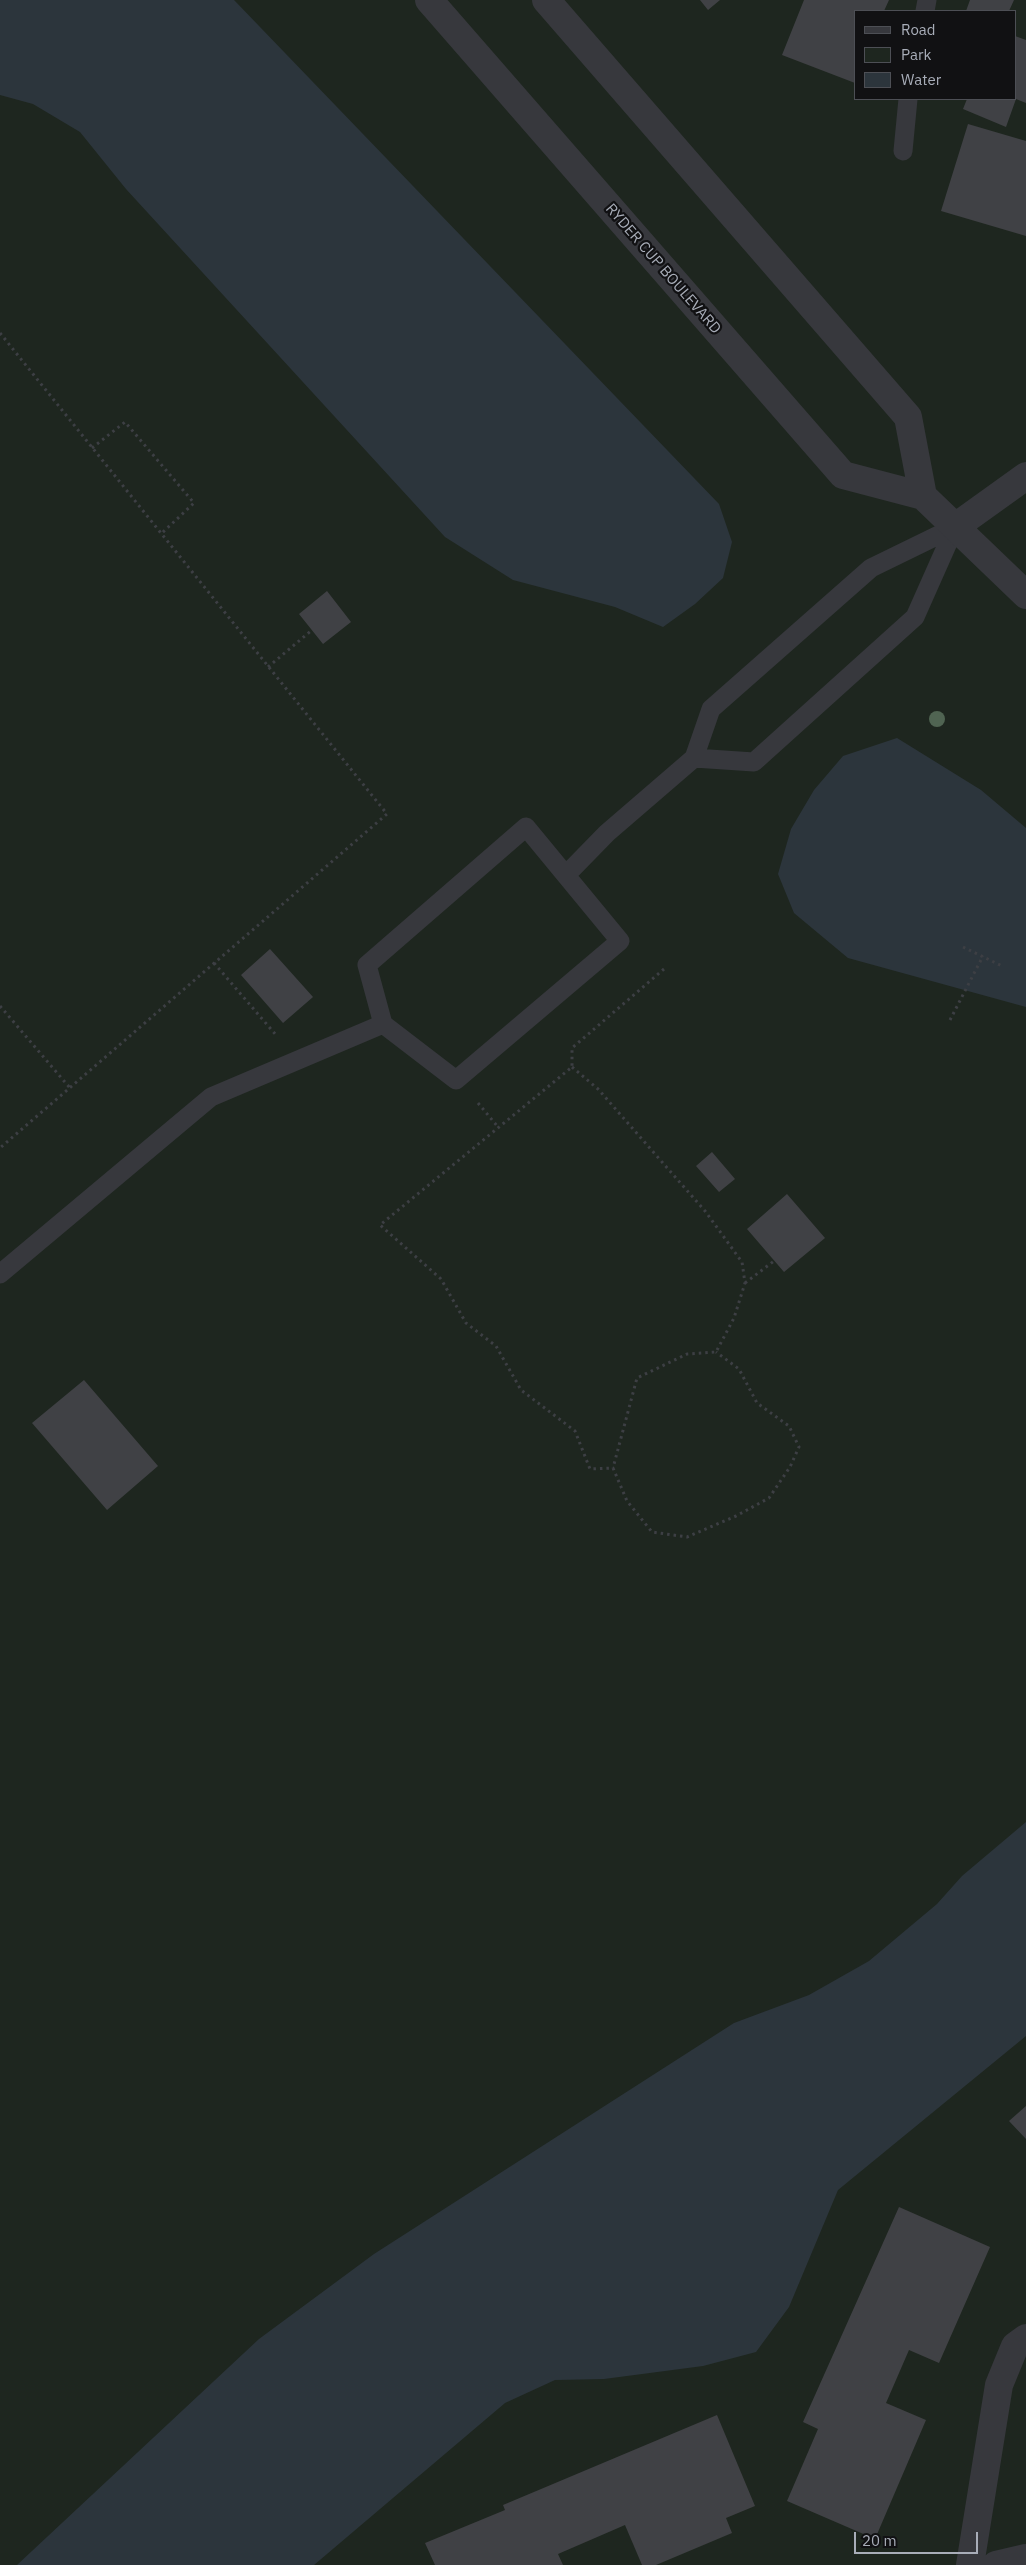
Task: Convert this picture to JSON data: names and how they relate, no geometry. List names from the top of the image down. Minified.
{"streets":{"street":["RYDER CUP BOULEVARD"]},"legend":["Road","Park","Water"],"scale_bar":"20 m"}
